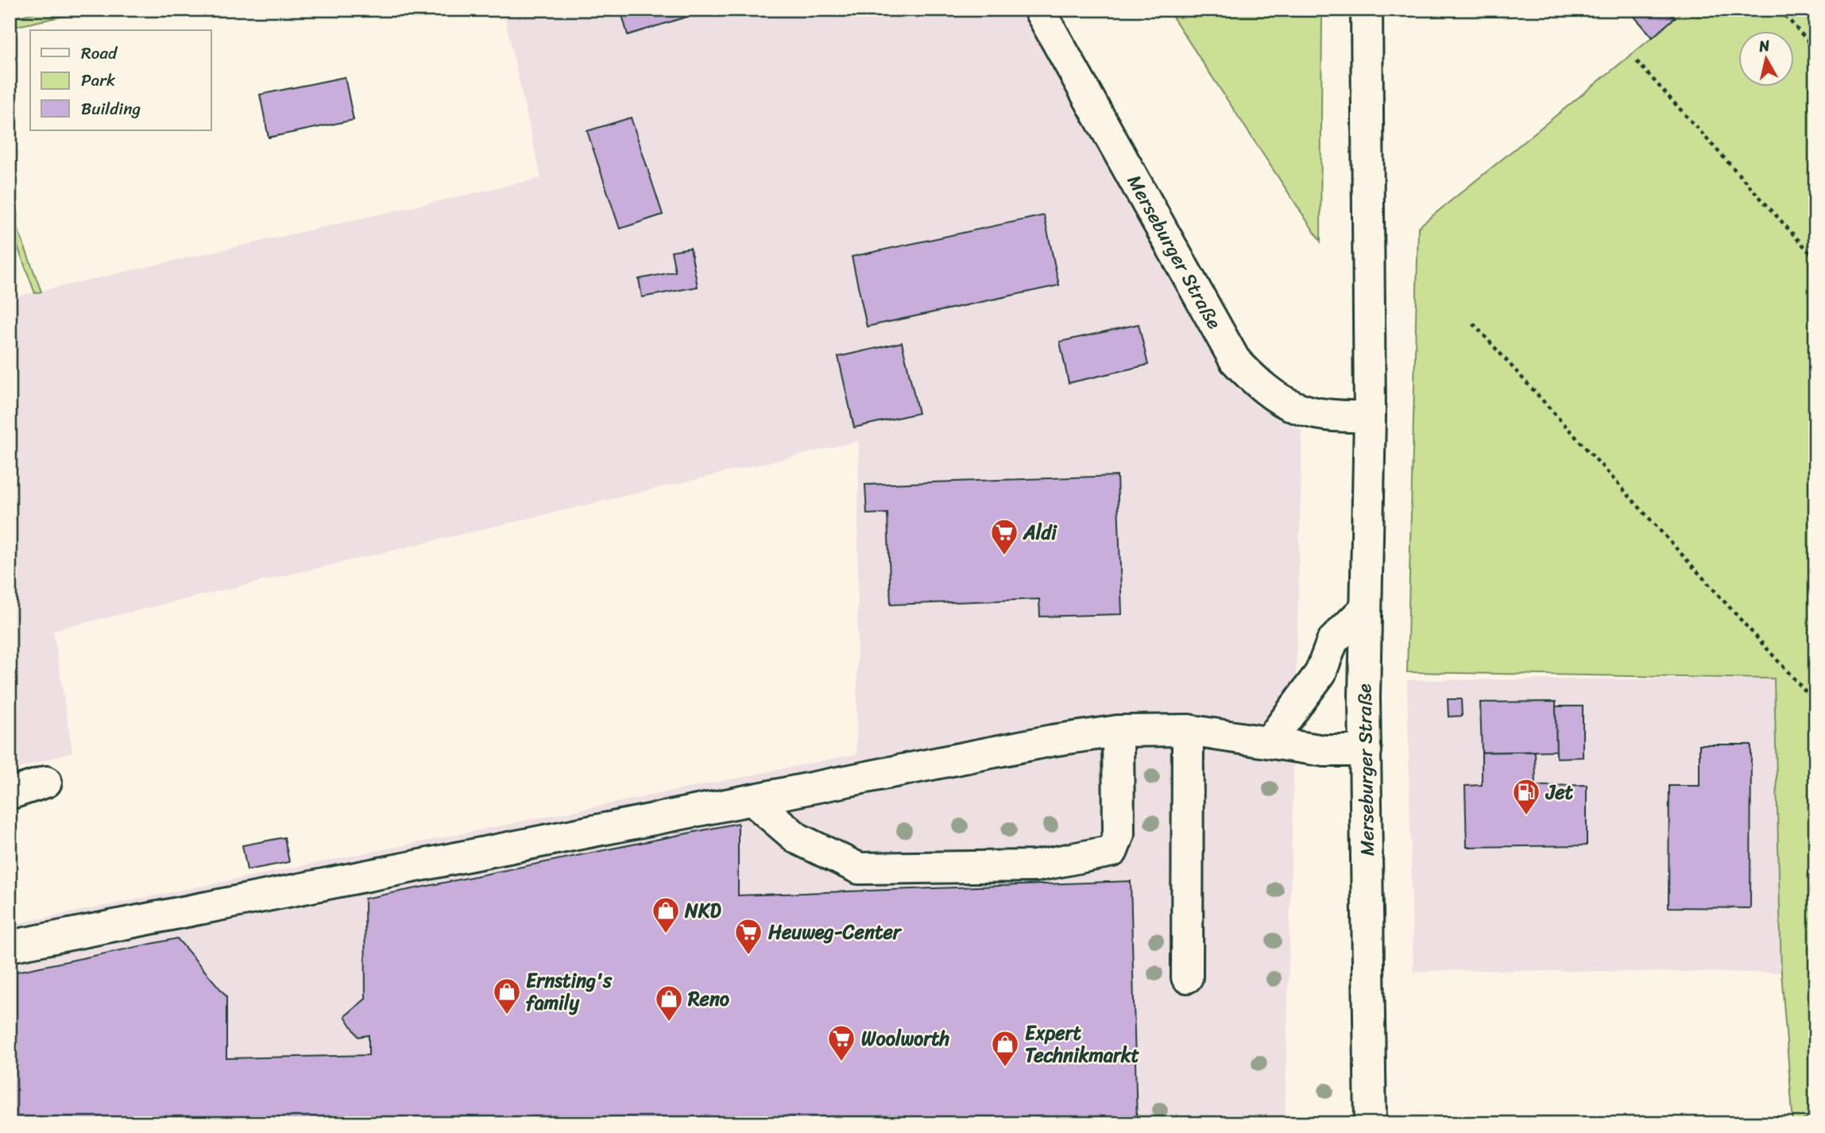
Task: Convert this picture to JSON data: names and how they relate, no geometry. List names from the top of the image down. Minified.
{"streets":{"main road":["Merseburger Straße"]},"places":{"supermarket":["Aldi","Heuweg-Center","Woolworth"],"fuel station":["Jet"],"shop":["NKD","Ernsting's family","Reno","Expert Technikmarkt"]},"legend":["Road","Park","Building"],"north":"top"}
